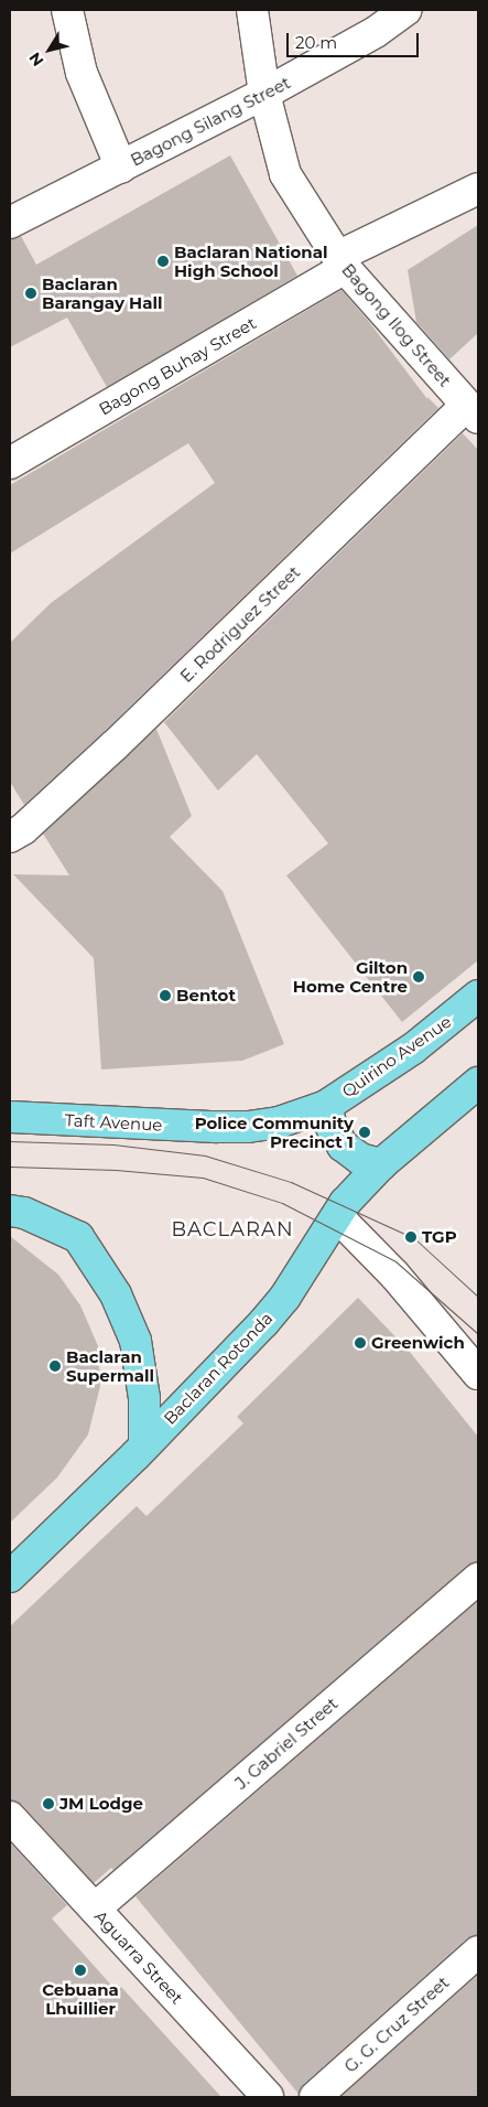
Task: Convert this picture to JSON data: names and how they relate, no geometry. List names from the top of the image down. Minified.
{"streets":{"main road":["Quirino Avenue","Taft Avenue","Baclaran Rotonda"],"street":["Bagong Silang Street","Bagong Ilog Street","Bagong Buhay Street","E. Rodriguez Street","J. Gabriel Street","Aguarra Street","G. G. Cruz Street"]},"crossings":[["Bagong Silang Street","Bagong Ilog Street"],["Bagong Ilog Street","Bagong Buhay Street"],["Bagong Ilog Street","E. Rodriguez Street"],["Quirino Avenue","Taft Avenue"],["J. Gabriel Street","Aguarra Street"]],"districts":["BACLARAN"],"places":["Baclaran National High School","Baclaran Barangay Hall","Gilton Home Centre","Bentot","Police Community Precinct 1","TGP","Greenwich","Baclaran Supermall","JM Lodge","Cebuana Lhuillier"],"scale_bar":"20 m","north":"bottom left"}
